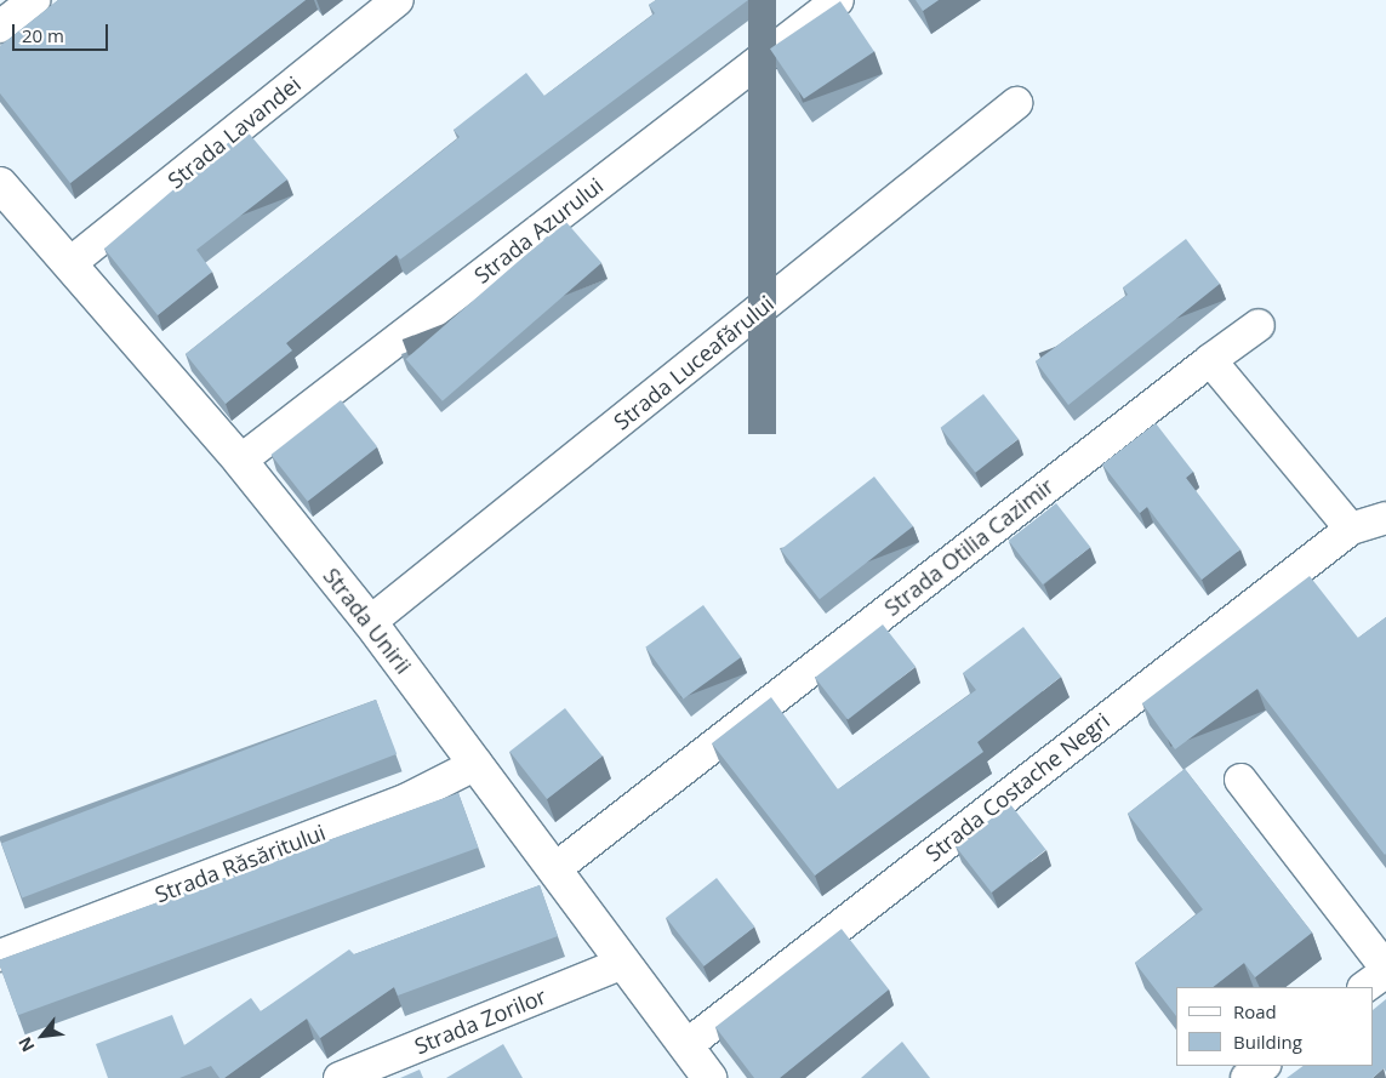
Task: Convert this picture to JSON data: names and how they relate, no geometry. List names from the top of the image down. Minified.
{"streets":{"street":["Strada Lavandei","Strada Azurului","Strada Luceafǎrului","Strada Otilia Cazimir","Strada Unirii","Strada Costache Negri","Strada Răsăritului","Strada Zorilor"]},"crossings":[["Strada Lavandei","Strada Unirii"],["Strada Azurului","Strada Unirii"],["Strada Luceafǎrului","Strada Unirii"],["Strada Otilia Cazimir","Strada Unirii"],["Strada Unirii","Strada Costache Negri"],["Strada Unirii","Strada Răsăritului"],["Strada Unirii","Strada Zorilor"]],"legend":["Road","Building"],"scale_bar":"20 m","north":"bottom left"}
